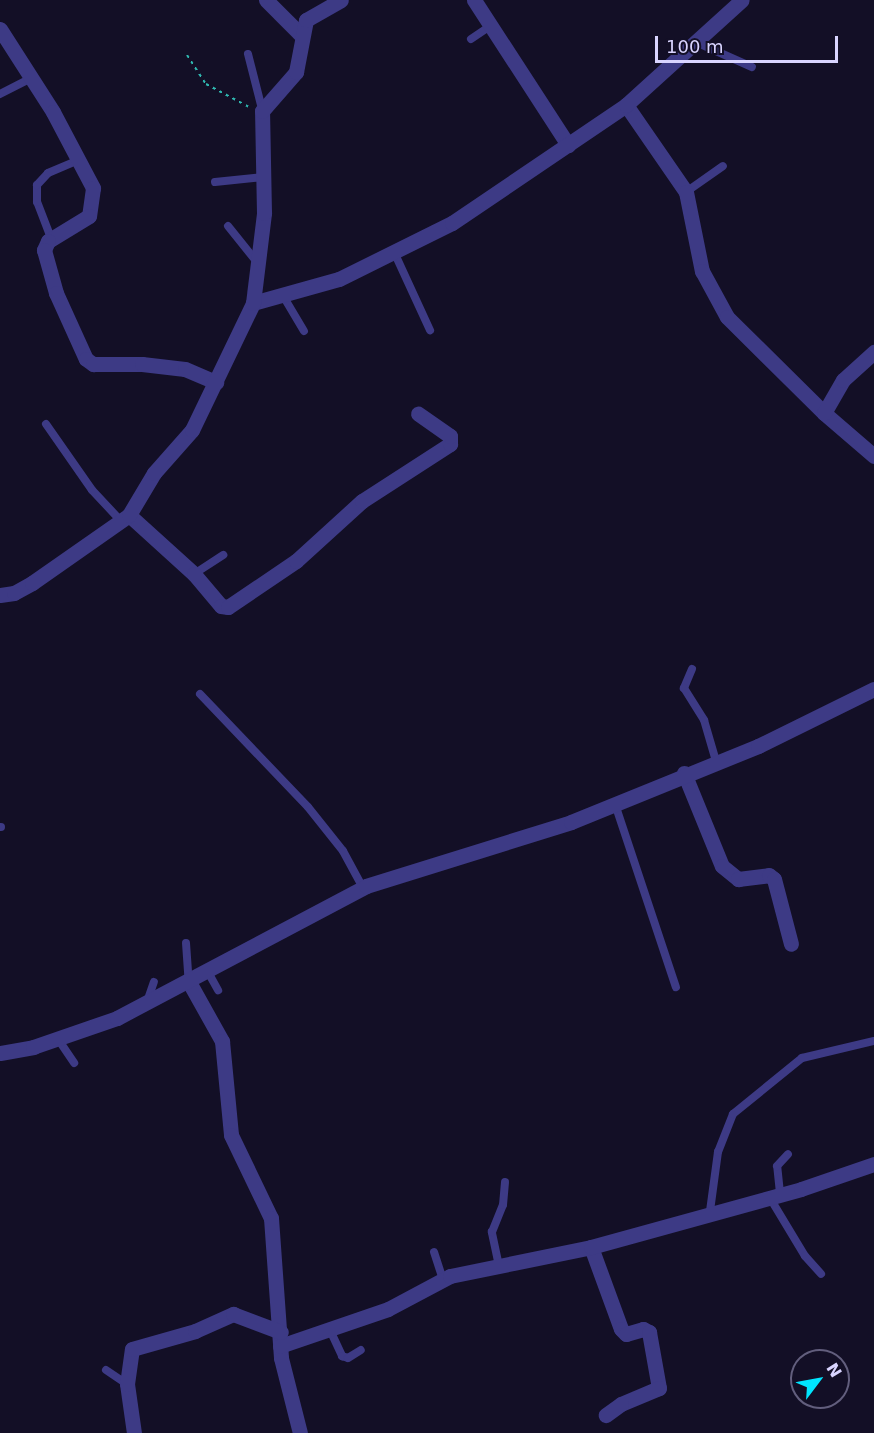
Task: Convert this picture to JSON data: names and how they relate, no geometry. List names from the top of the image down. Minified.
{"scale_bar":"100 m","north":"top right"}
